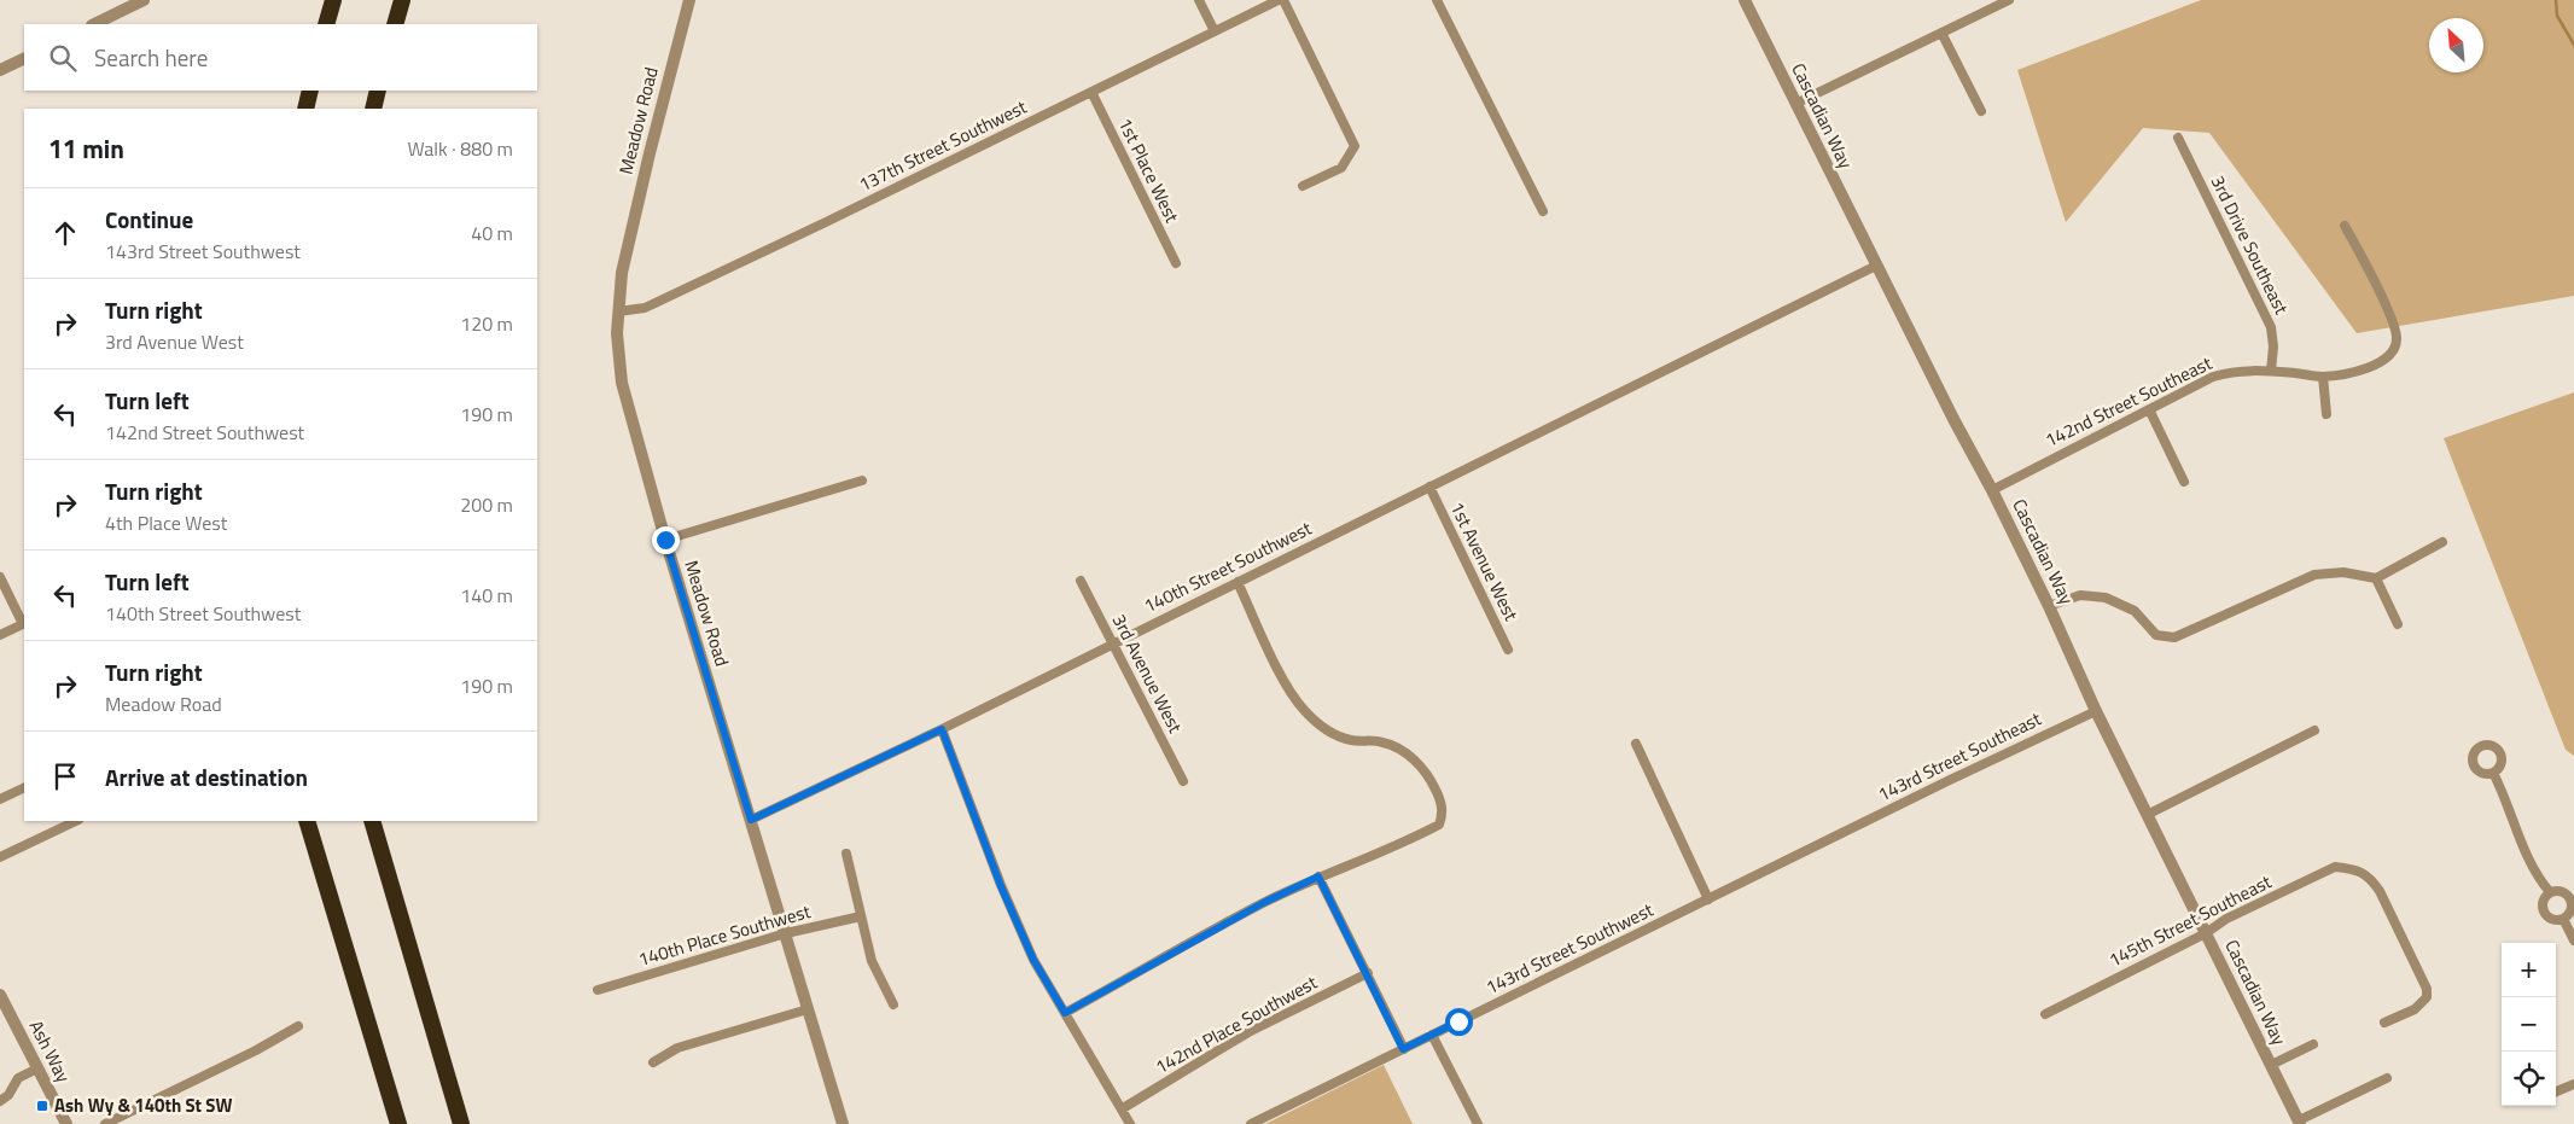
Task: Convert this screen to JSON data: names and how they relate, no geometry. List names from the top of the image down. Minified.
{"streets":{"street":["Cascadian Way","Meadow Road","137th Street Southwest","1st Place West","3rd Drive Southeast","142nd Street Southeast","1st Avenue West","140th Street Southwest","3rd Avenue West","143rd Street Southeast","145th Street Southeast","140th Place Southwest","143rd Street Southwest","142nd Place Southwest","Ash Way"]},"crossings":[["Cascadian Way","142nd Street Southeast"],["Cascadian Way","140th Street Southwest"],["Cascadian Way","143rd Street Southeast"],["Cascadian Way","145th Street Southeast"],["Meadow Road","137th Street Southwest"],["Meadow Road","140th Street Southwest"],["Meadow Road","140th Place Southwest"],["137th Street Southwest","1st Place West"],["3rd Drive Southeast","142nd Street Southeast"],["1st Avenue West","140th Street Southwest"],["140th Street Southwest","3rd Avenue West"],["143rd Street Southeast","143rd Street Southwest"]],"places":{"transit":["Ash Wy & 140th St SW"]},"north":"top left","page":{"search":"Search here","heading":["11 min","Walk · 880 m"],"list":[["Continue","143rd Street Southwest","40 m"],["Turn right","3rd Avenue West","120 m"],["Turn left","142nd Street Southwest","190 m"],["Turn right","4th Place West","200 m"],["Turn left","140th Street Southwest","140 m"],["Turn right","Meadow Road","190 m"],"Arrive at destination"],"map_buttons":["+","−"]}}
